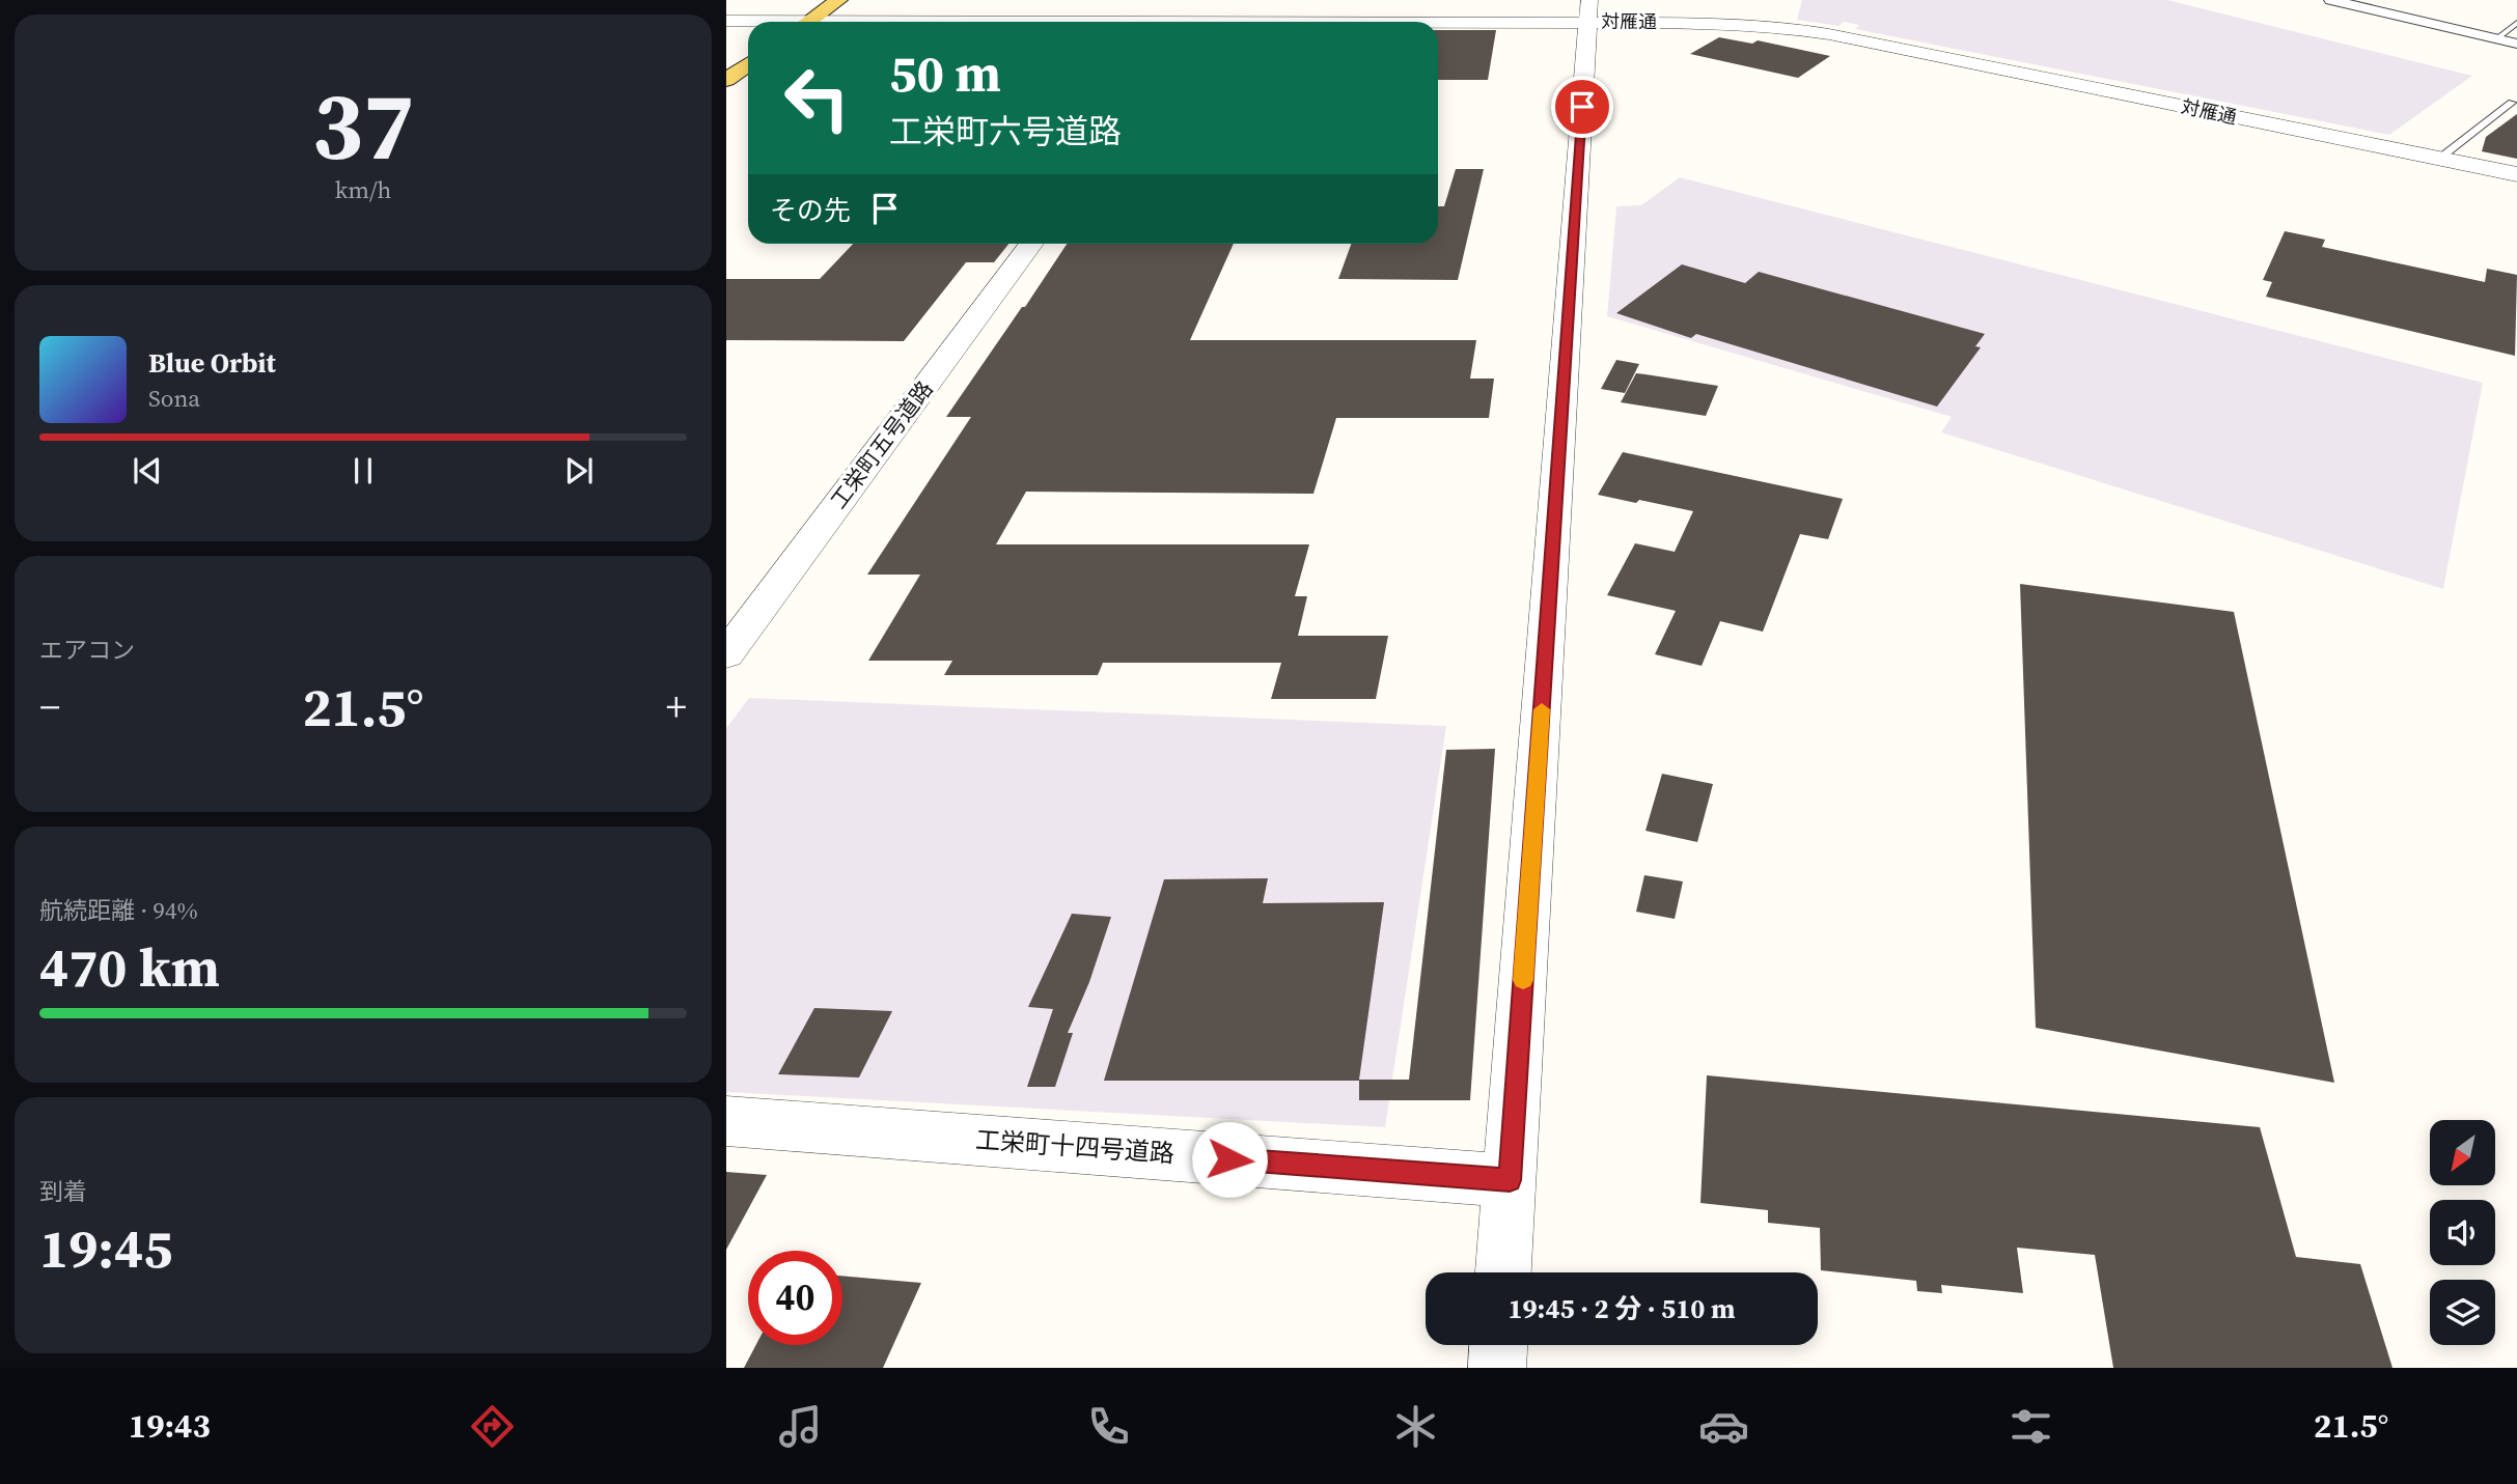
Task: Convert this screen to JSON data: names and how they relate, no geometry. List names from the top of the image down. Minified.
{"streets":{"street":["対雁通","工栄町五号道路","工栄町十四号道路"]},"north":"bottom left","page":{"tile":[["37","km/h"],"エアコン",["航続距離 · 94%","470 km"],["到着","19:45"]],"turn":["50 m","工栄町六号道路"],"then":"その先","song":["Blue Orbit","Sona"],"heat":["−","21.5°","+"],"limit":"40","trip":"19:45 · 2 分 · 510 m","tabs":["19:43","21.5°"]}}
